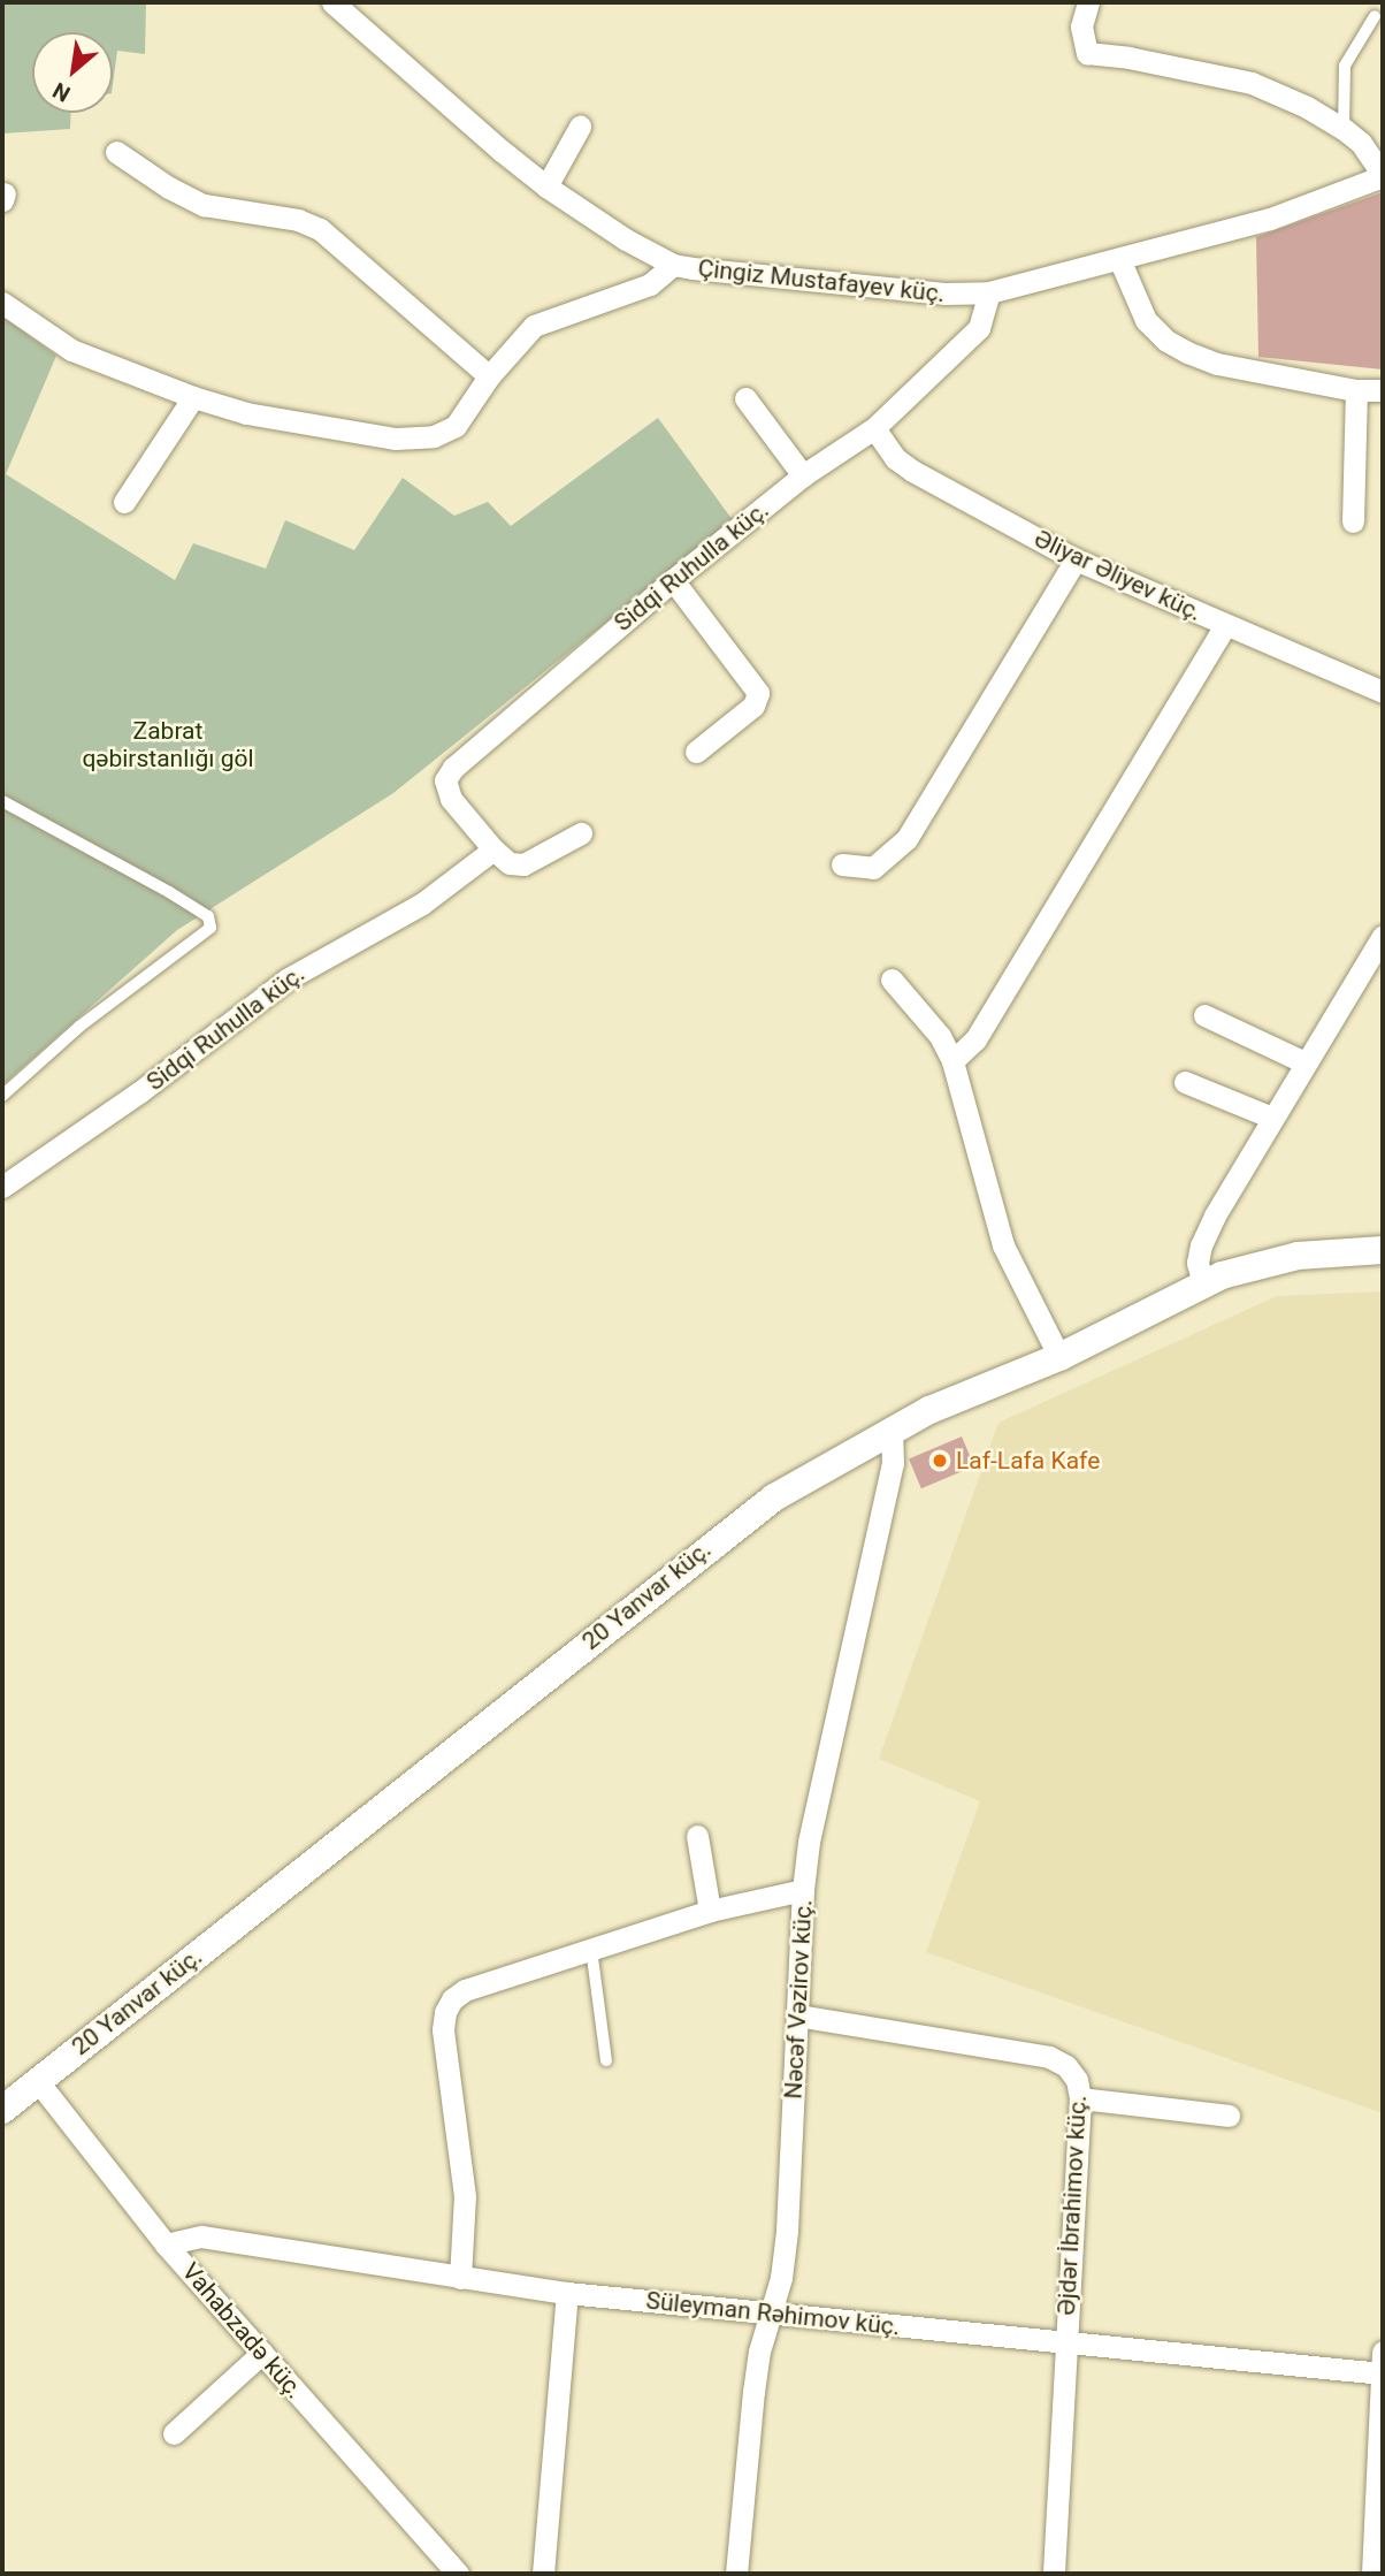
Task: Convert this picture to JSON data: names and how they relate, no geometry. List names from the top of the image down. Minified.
{"streets":{"street":["Çingiz Mustafayev küç.","Sidqi Ruhulla küç.","Əliyar Əliyev küç.","20 Yanvar küç.","Nəcəf Vəzirov küç.","Əjdər İbrahimov küç.","Süleyman Rəhimov küç.","Vahabzadə küç."]},"crossings":[["Çingiz Mustafayev küç.","Sidqi Ruhulla küç."],["Sidqi Ruhulla küç.","Əliyar Əliyev küç."],["20 Yanvar küç.","Nəcəf Vəzirov küç."],["20 Yanvar küç.","Vahabzadə küç."],["Nəcəf Vəzirov küç.","Əjdər İbrahimov küç."],["Nəcəf Vəzirov küç.","Süleyman Rəhimov küç."],["Əjdər İbrahimov küç.","Süleyman Rəhimov küç."],["Süleyman Rəhimov küç.","Vahabzadə küç."]],"parks":["Zabrat qəbirstanlığı göl"],"places":["Laf-Lafa Kafe"],"north":"bottom left"}
